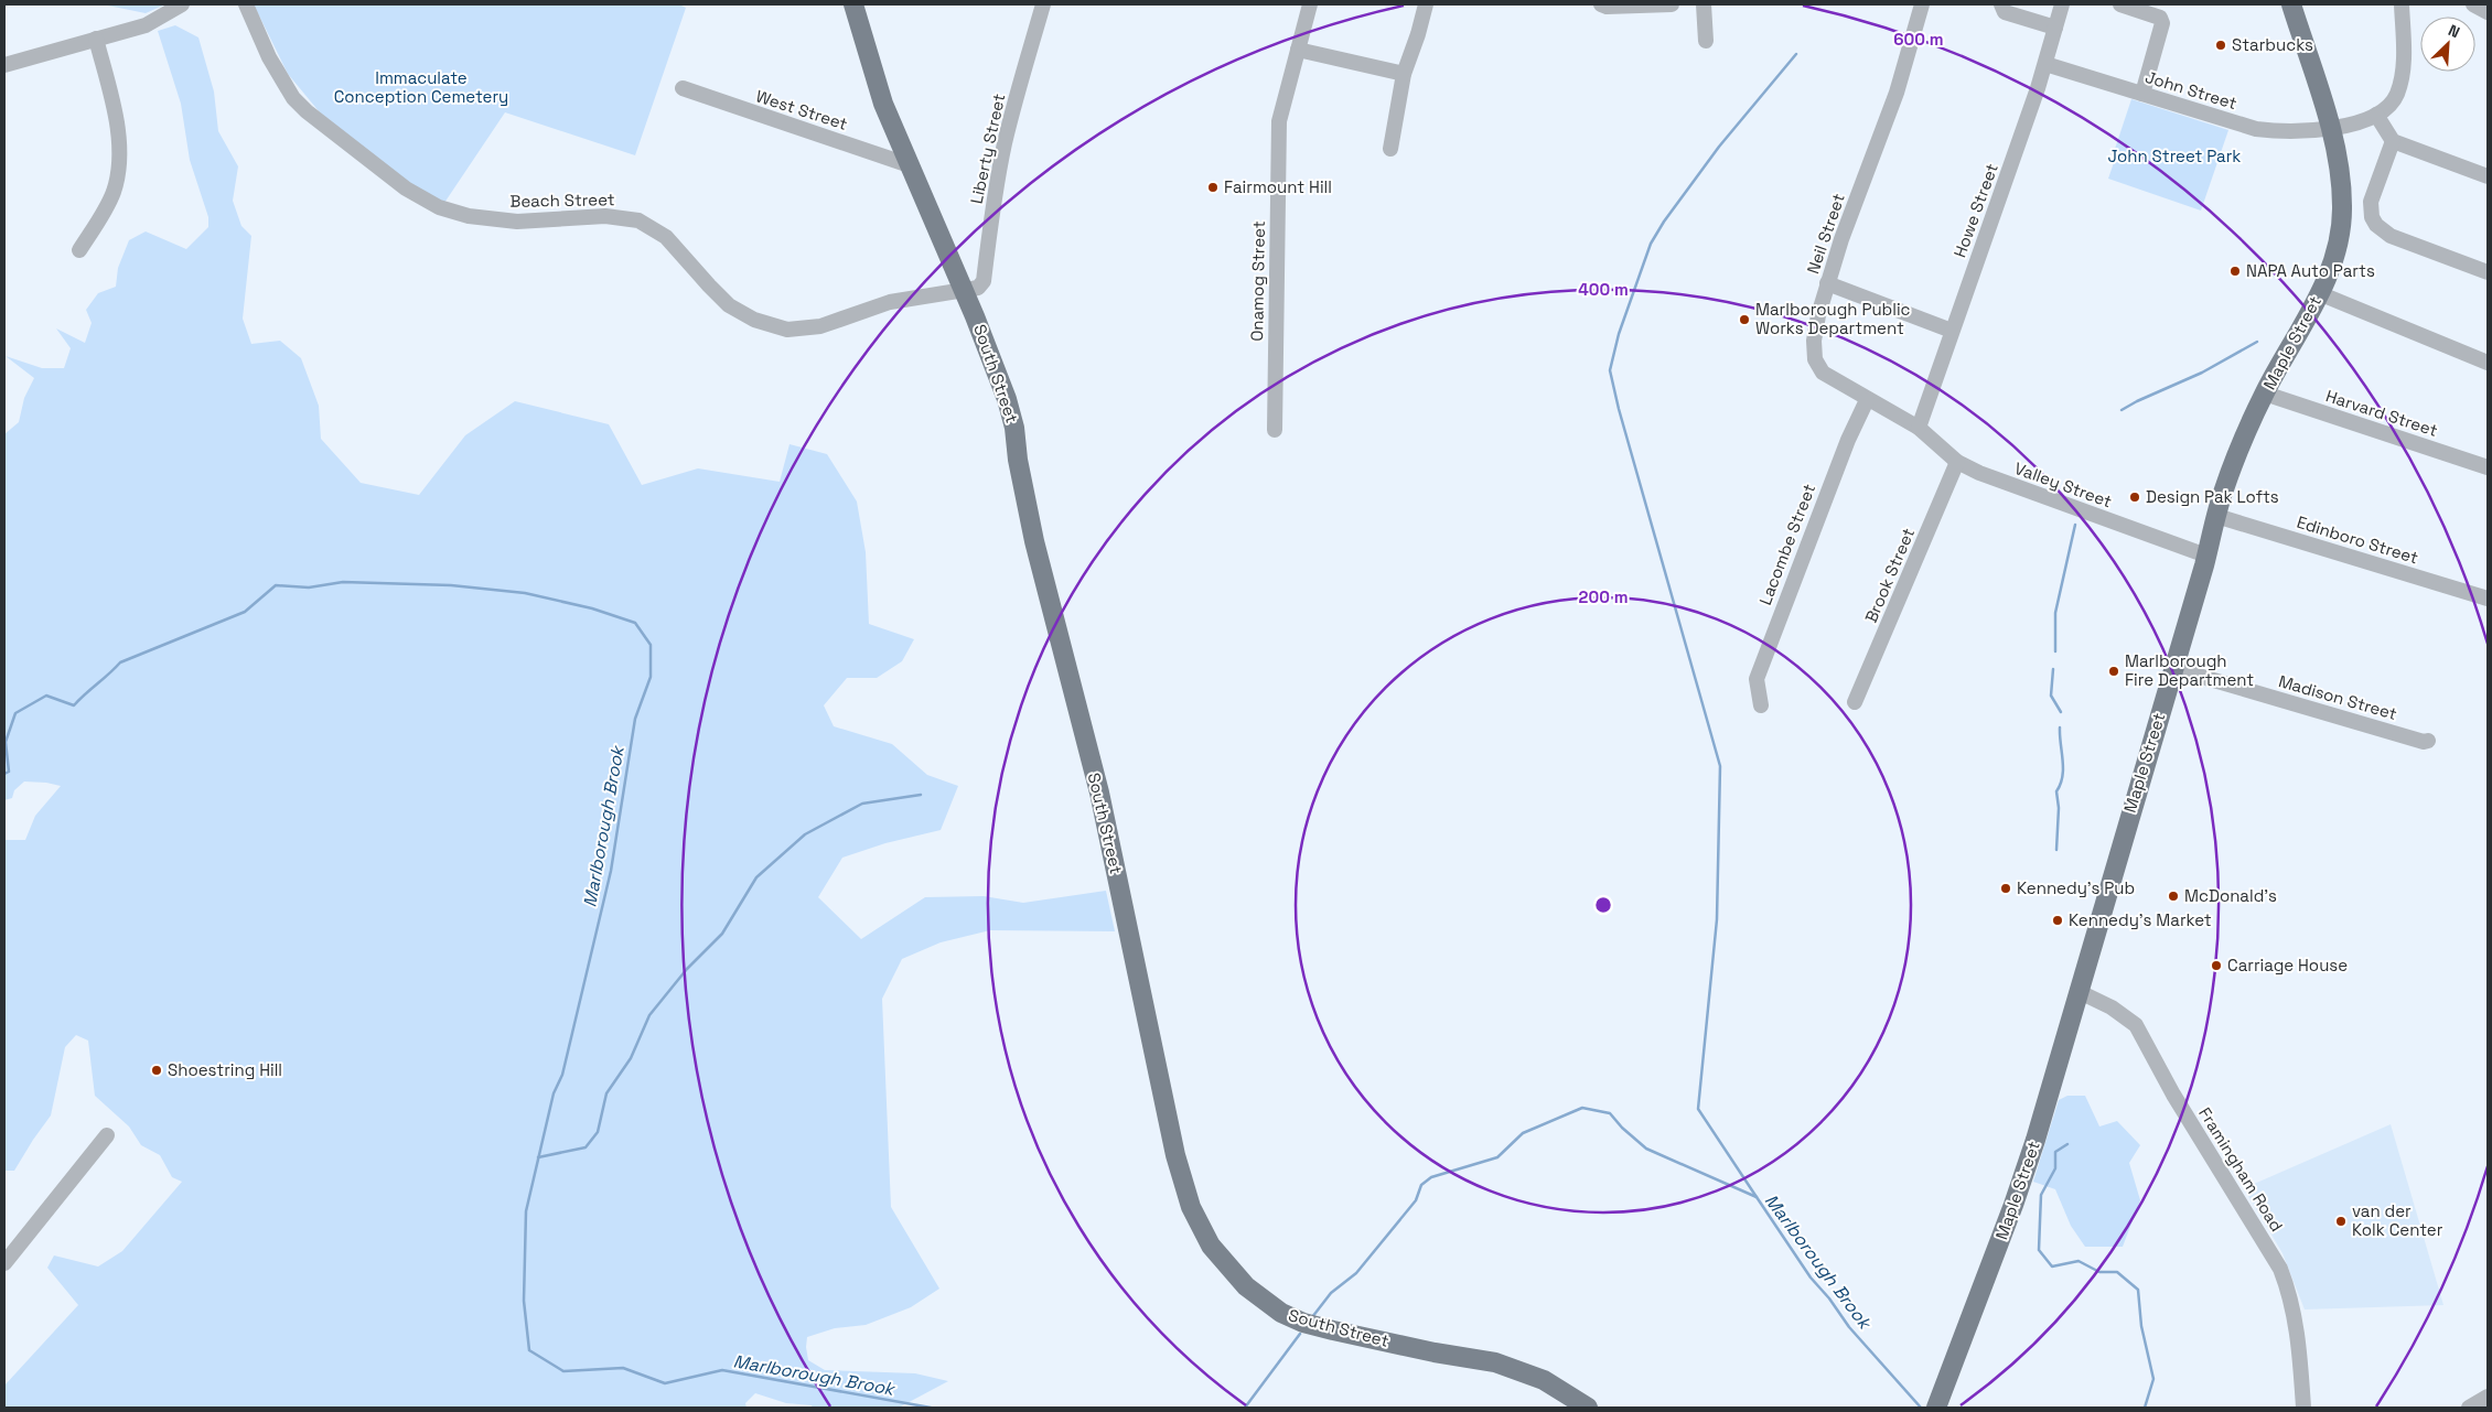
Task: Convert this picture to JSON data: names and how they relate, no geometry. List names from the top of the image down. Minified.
{"streets":{"main road":["Maple Street","South Street"],"street":["John Street","West Street","Liberty Street","Beach Street","Howe Street","Neil Street","Onamog Street","Harvard Street","Valley Street","Edinboro Street","Lacombe Street","Brook Street","Madison Street","Framingham Road"]},"crossings":[["John Street","Howe Street"],["John Street","Maple Street"],["West Street","South Street"],["Liberty Street","Beach Street"],["Liberty Street","South Street"],["Beach Street","South Street"],["Howe Street","Neil Street"],["Howe Street","Valley Street"],["Neil Street","Valley Street"],["Neil Street","Lacombe Street"],["Maple Street","Harvard Street"],["Maple Street","Valley Street"],["Maple Street","Edinboro Street"],["Maple Street","Madison Street"],["Maple Street","Framingham Road"],["Valley Street","Brook Street"]],"water":["Marlborough Brook"],"parks":["Immaculate Conception Cemetery","John Street Park"],"places":["Starbucks","Fairmount Hill","NAPA Auto Parts","Marlborough Public Works Department","Design Pak Lofts","Marlborough Fire Department","Kennedy's Pub","McDonald's","Kennedy's Market","Carriage House","Shoestring Hill","van der Kolk Center"],"north":"top right","rings":["600 m","400 m","200 m"]}
